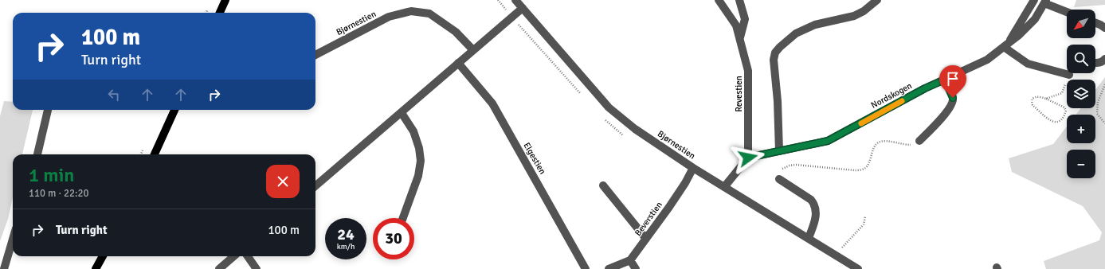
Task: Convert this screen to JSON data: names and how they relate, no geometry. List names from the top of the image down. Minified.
{"streets":{"street":["Bjørnestien","Revestien","Nordskogen","Elgestien","Beverstien"]},"crossings":[["Bjørnestien","Beverstien"],["Revestien","Nordskogen"]],"north":"bottom left","page":{"map_buttons":["+","−"],"turn":["100 m","Turn right"],"heading":["1 min","110 m · 22:20"],"list":[{"name":"Turn right","value":"100 m"}],"speed":"24 km/h","limit":"30"}}
